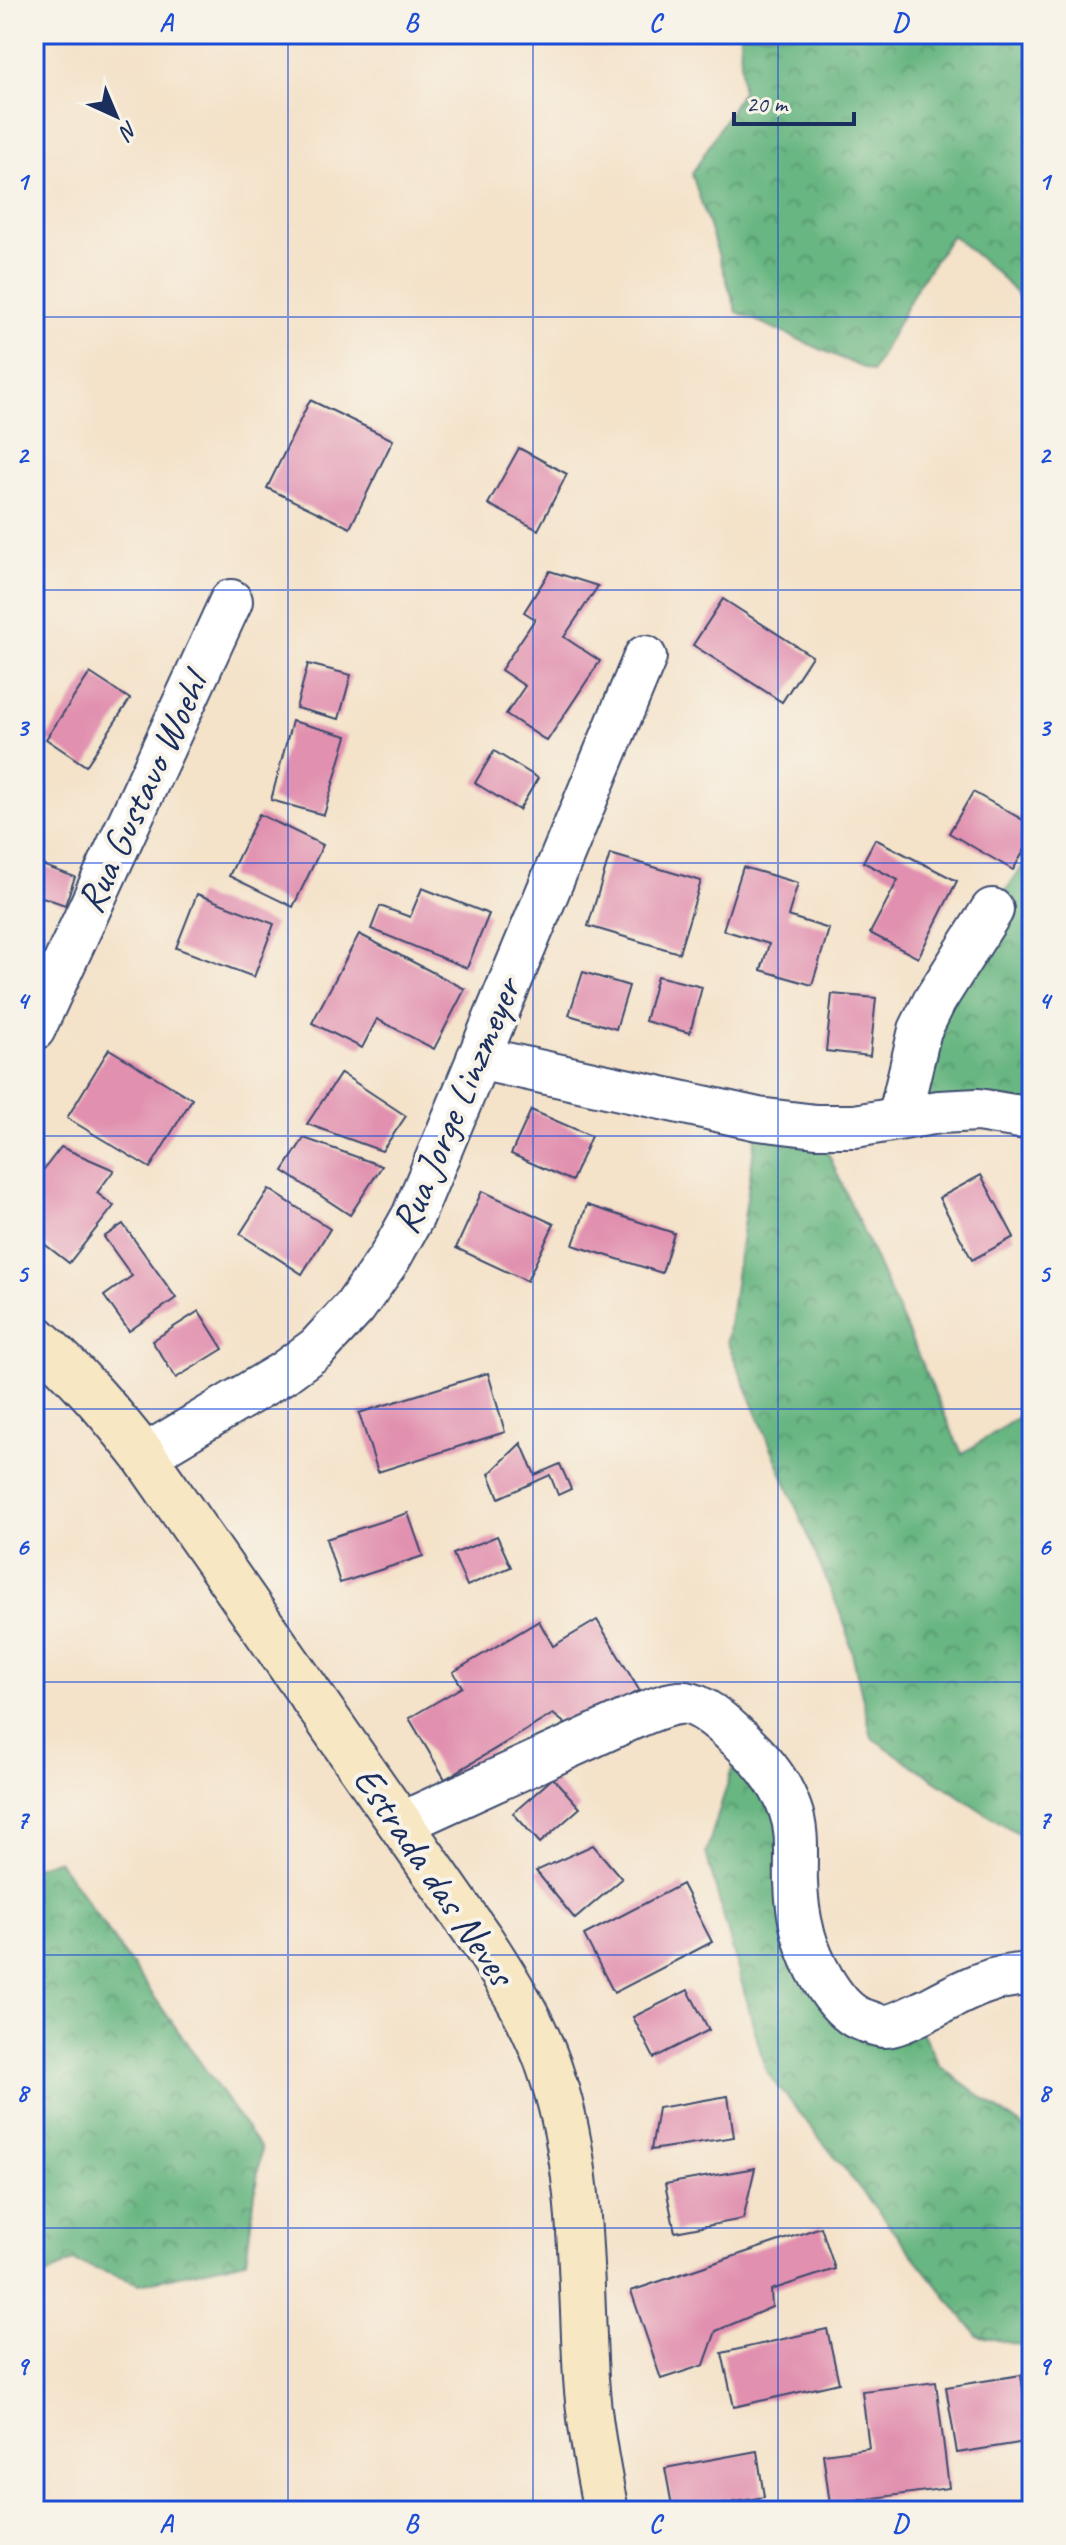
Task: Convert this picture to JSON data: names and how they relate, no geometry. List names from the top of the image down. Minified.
{"streets":{"main road":["Estrada das Neves"],"street":["Rua Gustavo Woehl","Rua Jorge Linzmeyer"]},"crossings":[["Rua Jorge Linzmeyer","Estrada das Neves"]],"scale_bar":"20 m","north":"bottom right","grid":{"columns":["A","B","C","D"],"rows":["1","2","3","4","5","6","7","8","9"]}}
